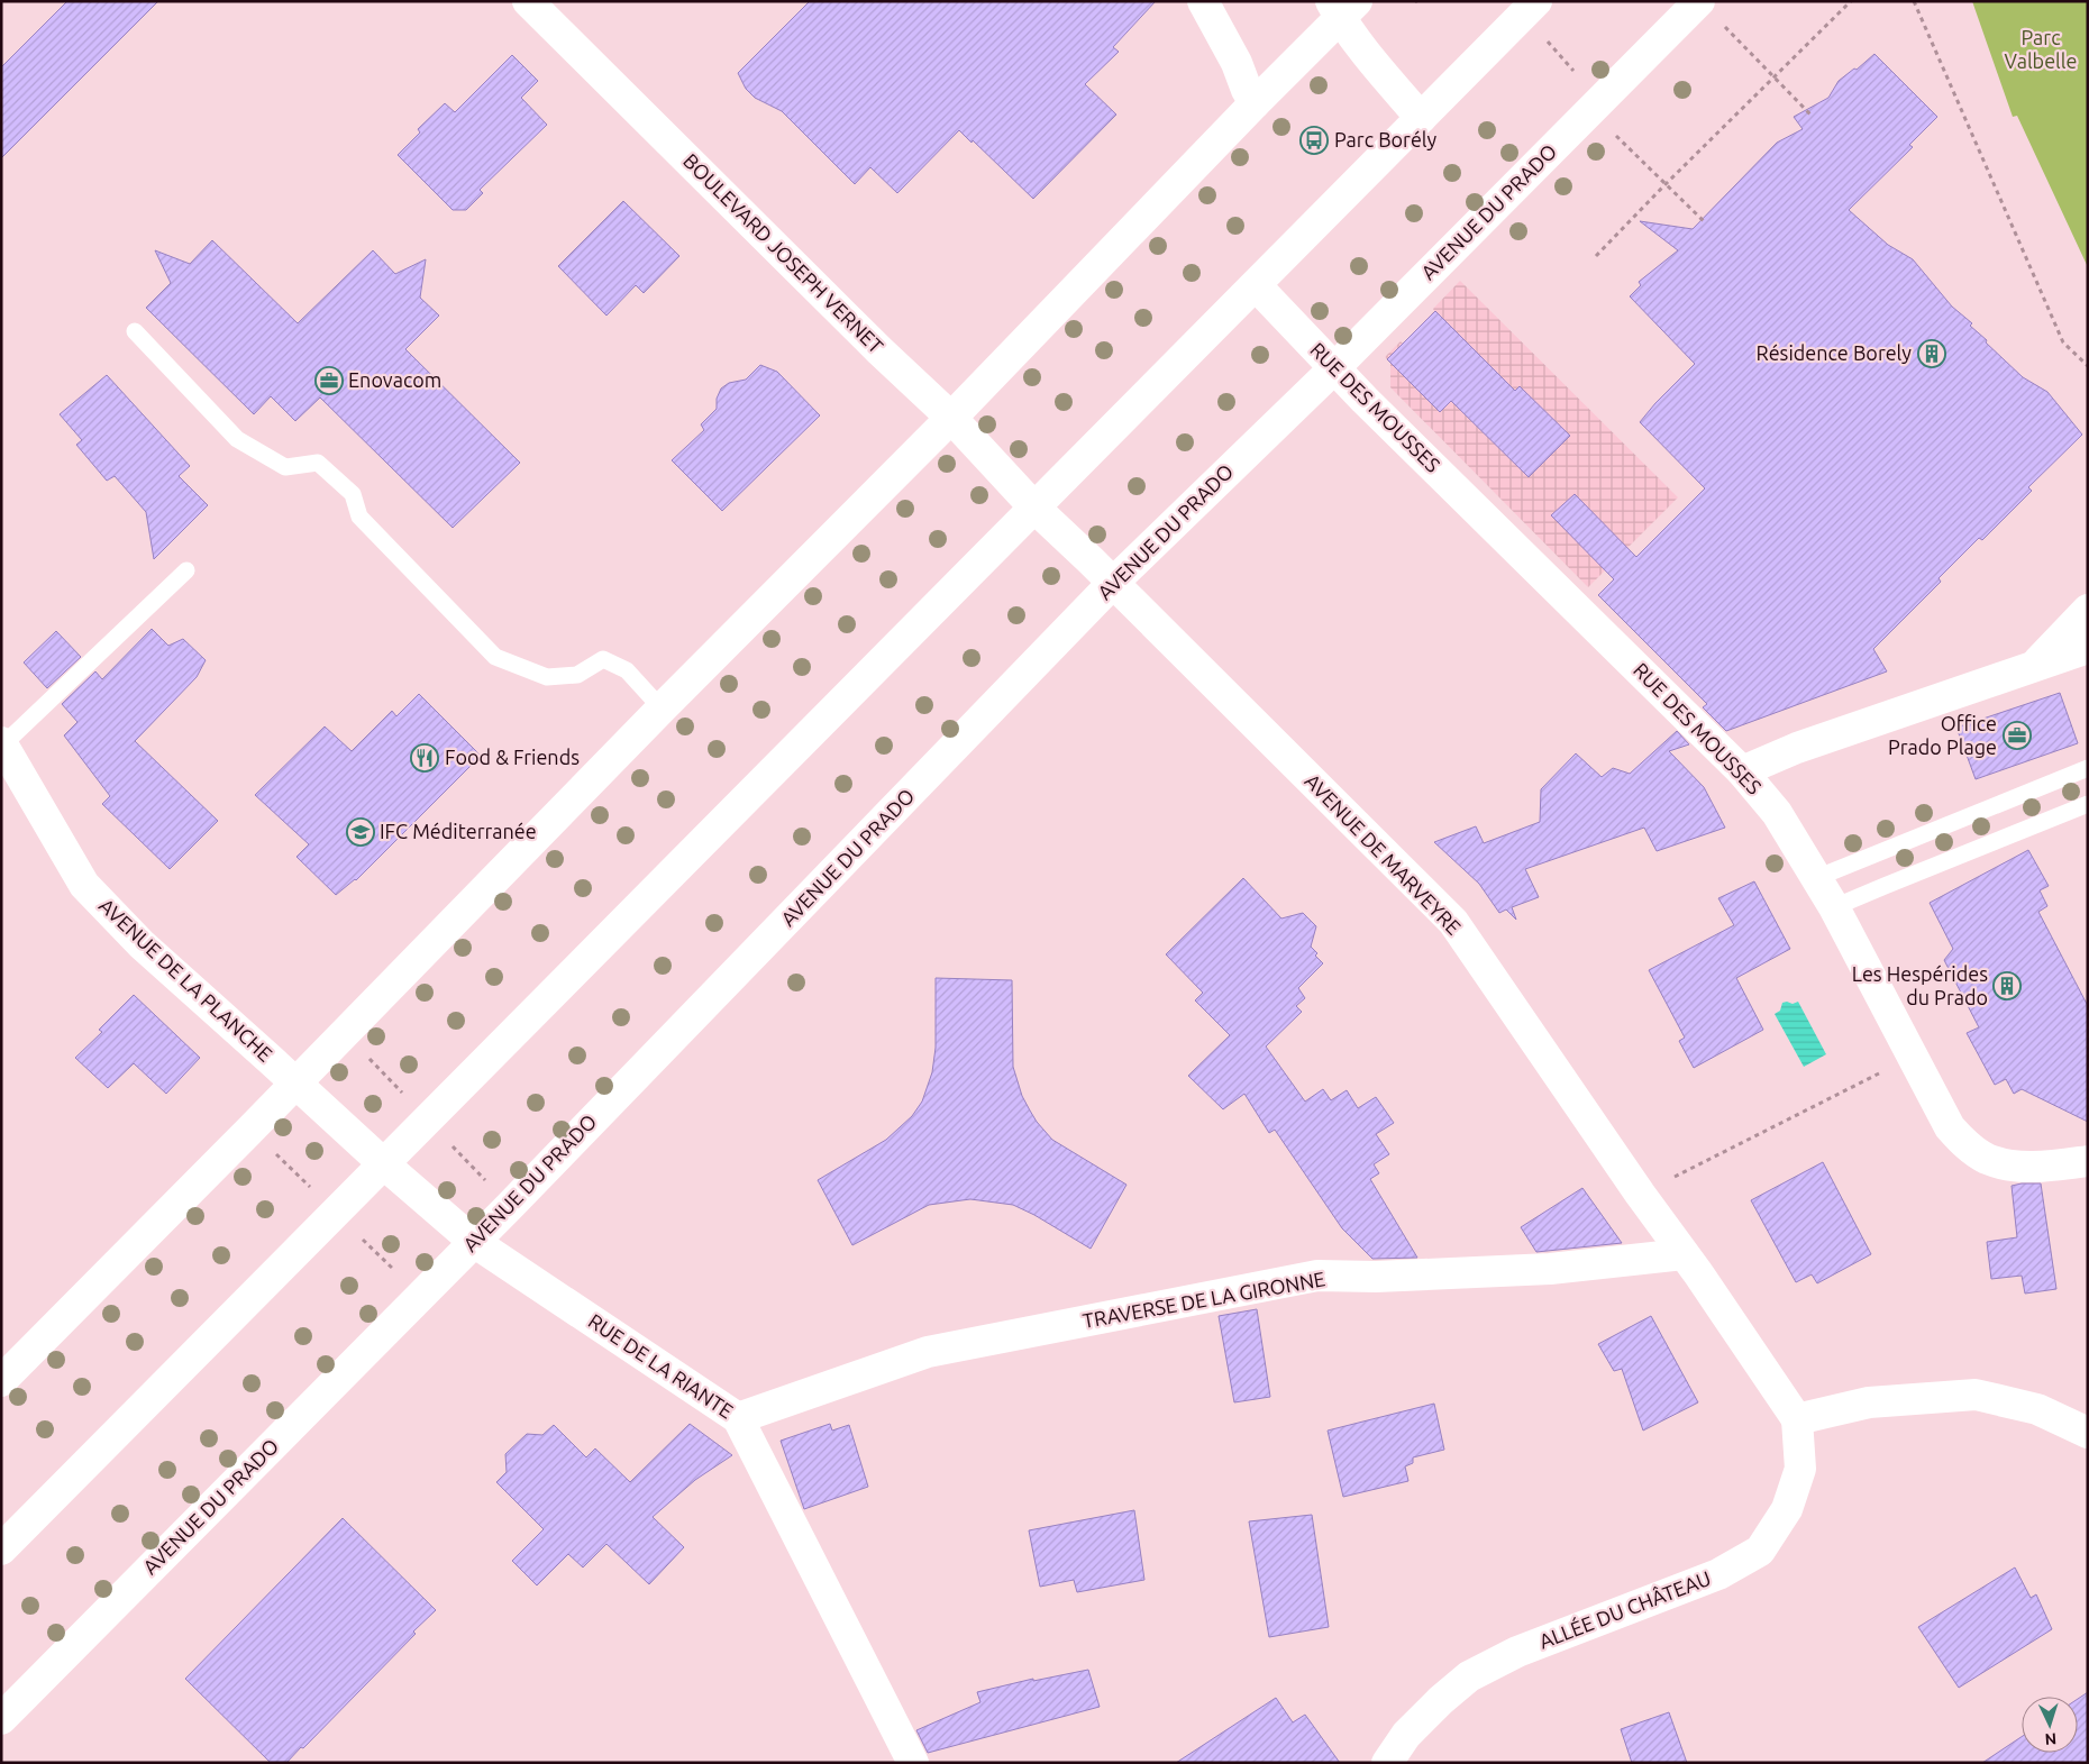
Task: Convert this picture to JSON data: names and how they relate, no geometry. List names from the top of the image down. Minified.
{"streets":{"street":["AVENUE DU PRADO","BOULEVARD JOSEPH VERNET","RUE DES MOUSSES","AVENUE DE MARVEYRE","AVENUE DE LA PLANCHE","TRAVERSE DE LA GIRONNE","RUE DE LA RIANTE","ALLÉE DU CHÂTEAU"]},"crossings":[["AVENUE DU PRADO","RUE DES MOUSSES"],["AVENUE DU PRADO","AVENUE DE MARVEYRE"],["AVENUE DU PRADO","RUE DE LA RIANTE"],["BOULEVARD JOSEPH VERNET","AVENUE DE MARVEYRE"],["AVENUE DE MARVEYRE","TRAVERSE DE LA GIRONNE"],["AVENUE DE MARVEYRE","ALLÉE DU CHÂTEAU"],["AVENUE DE LA PLANCHE","RUE DE LA RIANTE"],["TRAVERSE DE LA GIRONNE","RUE DE LA RIANTE"]],"parks":["Parc Valbelle"],"places":{"bus stop":["Parc Borély"],"building":["Résidence Borely","Les Hespérides du Prado"],"office":["Enovacom","Office Prado Plage"],"restaurant":["Food & Friends"],"school or university":["IFC Méditerranée"]},"north":"bottom"}
